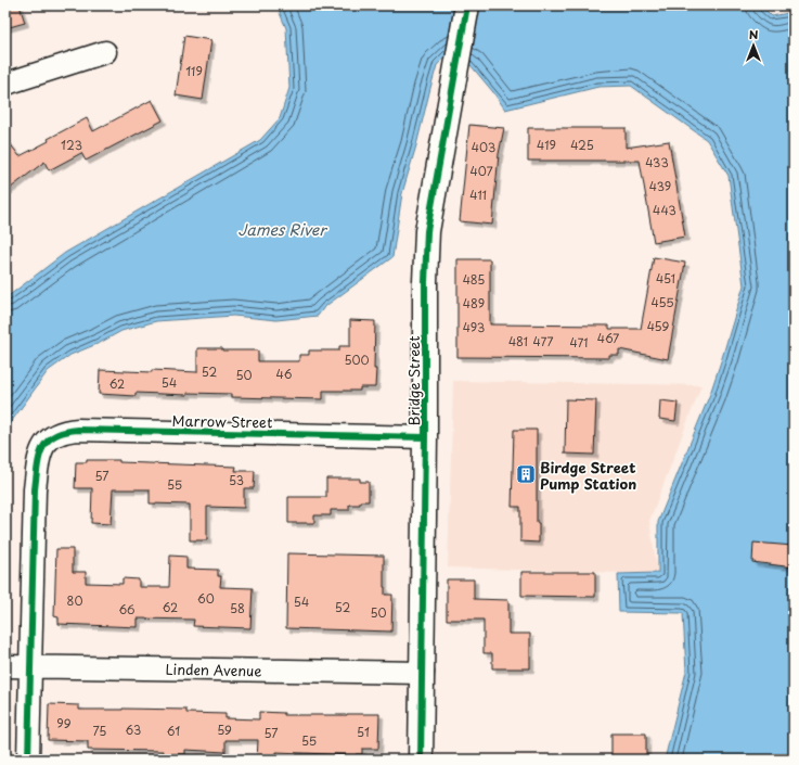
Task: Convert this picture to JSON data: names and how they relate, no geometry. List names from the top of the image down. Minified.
{"streets":{"street":["Bridge Street","Marrow Street","Linden Avenue"]},"crossings":[["Bridge Street","Marrow Street"],["Bridge Street","Linden Avenue"],["Marrow Street","Linden Avenue"]],"water":["James River"],"places":{"building":["Birdge Street Pump Station"]},"house_numbers":["119","123","419","425","403","433","407","439","411","443","451","485","455","489","459","493","467","481","477","471","500","52","46","50","54","62","57","53","55","60","80","54","62","52","58","66","50","99","63","59","75","61","51","57","55"],"north":"top"}
